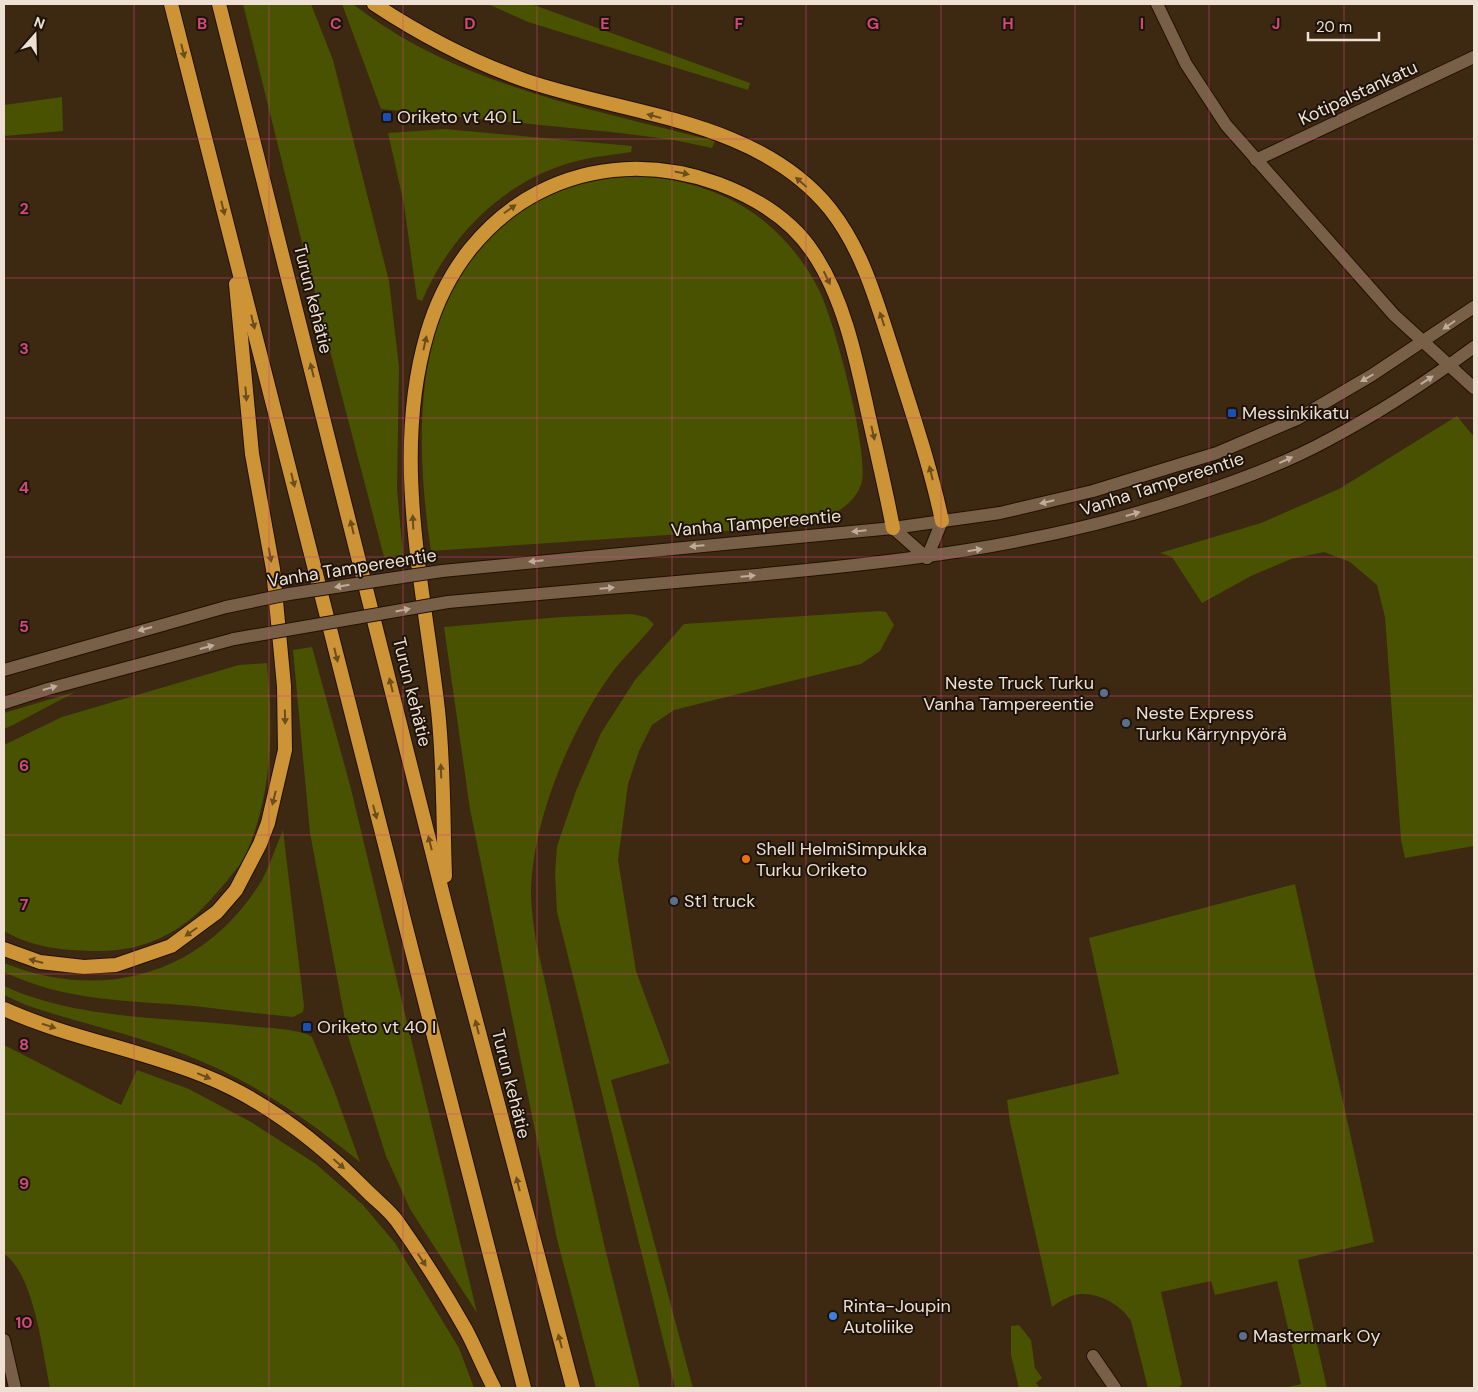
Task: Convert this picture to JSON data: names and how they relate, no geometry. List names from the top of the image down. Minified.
{"streets":{"highway":["Turun kehätie"],"main road":["Kotipalstankatu","Vanha Tampereentie"]},"places":{"transit":["Oriketo vt 40 L","Messinkikatu","Oriketo vt 40 I"],"other":["Neste Truck Turku Vanha Tampereentie","Neste Express Turku Kärrynpyörä","Shell HelmiSimpukka Turku Oriketo","St1 truck","Rinta-Joupin Autoliike","Mastermark Oy"]},"scale_bar":"20 m","north":"top","grid":{"columns":["B","C","D","E","F","G","H","I","J"],"rows":["2","3","4","5","6","7","8","9","10"]}}
